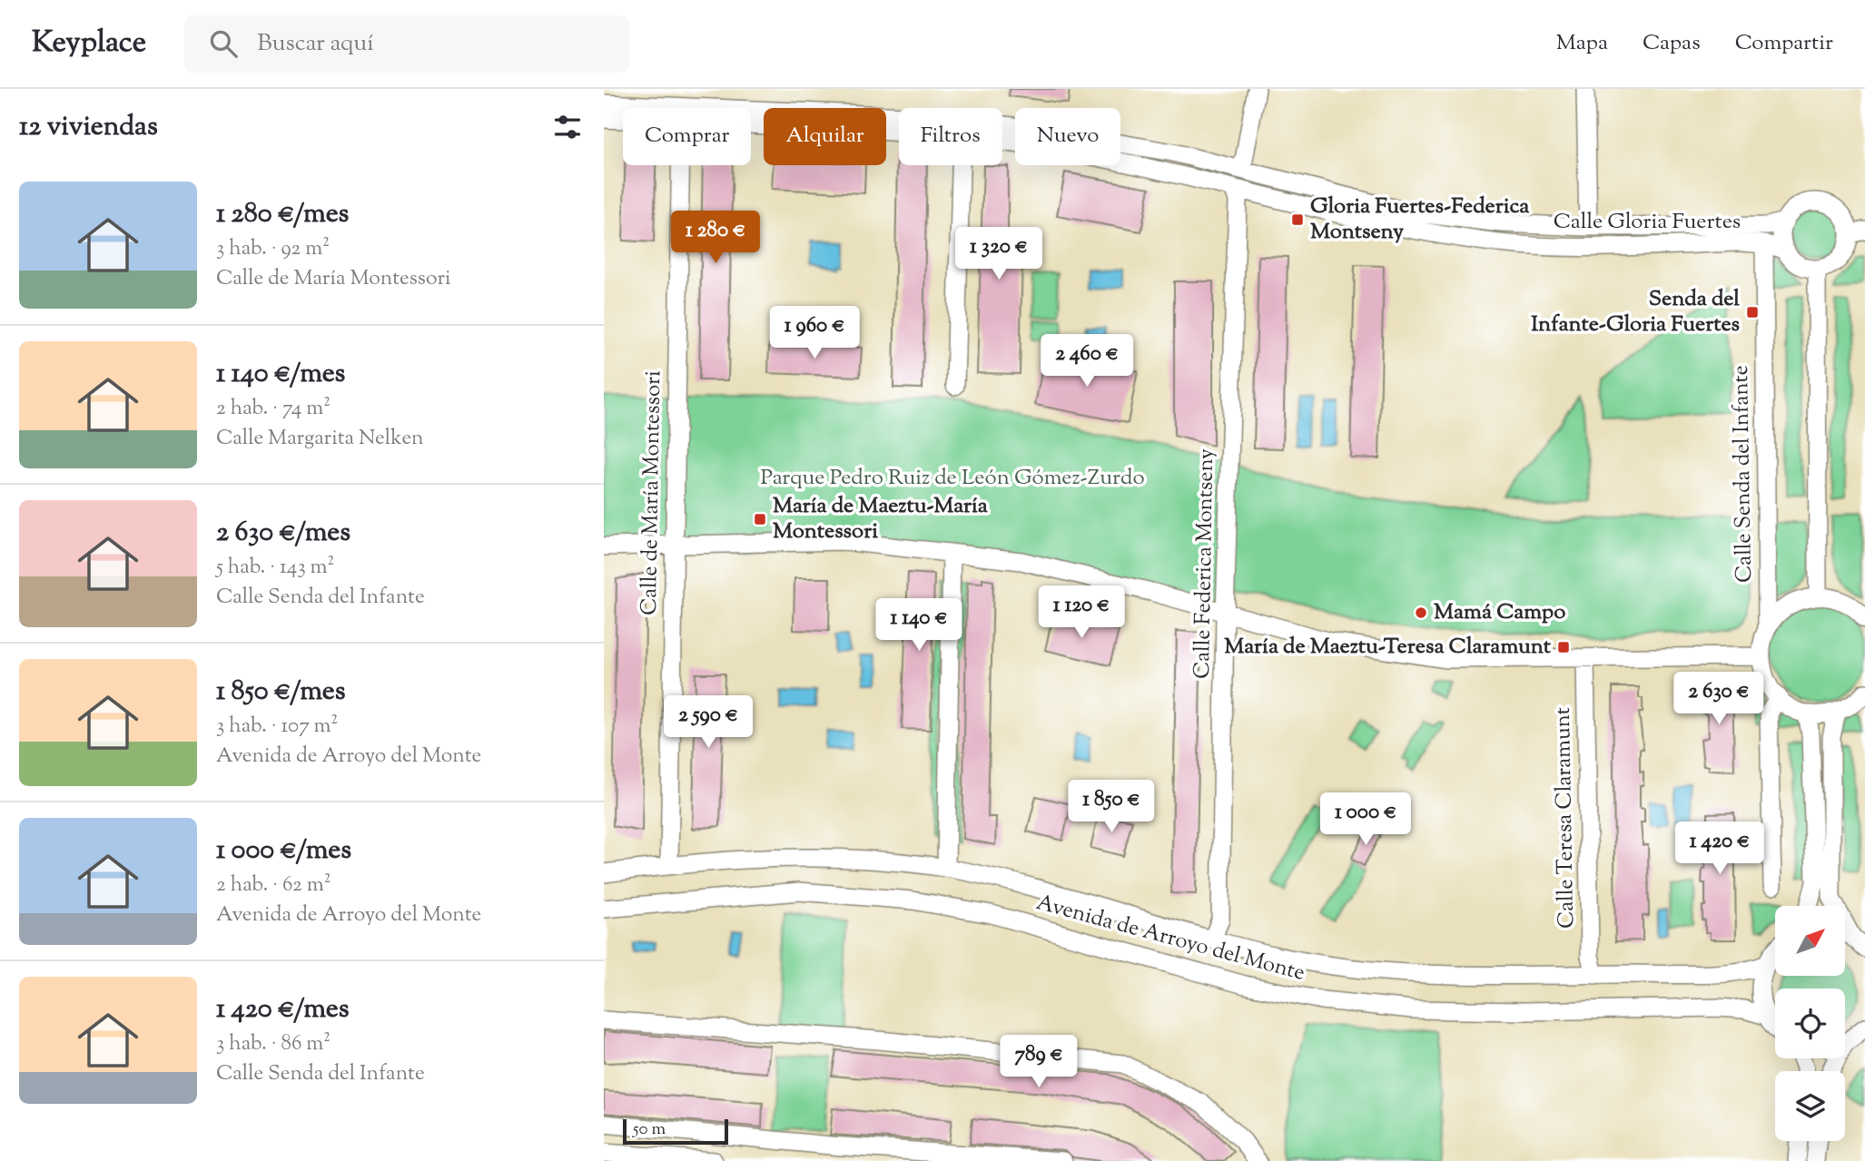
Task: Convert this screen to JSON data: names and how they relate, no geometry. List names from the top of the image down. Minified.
{"streets":{"street":["Calle Gloria Fuertes","Calle Senda del Infante","Calle de María Montessori","Calle Federica Montseny","Calle Teresa Claramunt","Avenida de Arroyo del Monte"]},"crossings":[["Calle Gloria Fuertes","Calle Senda del Infante"],["Calle Gloria Fuertes","Calle Federica Montseny"],["Calle de María Montessori","Avenida de Arroyo del Monte"],["Calle Federica Montseny","Avenida de Arroyo del Monte"],["Calle Teresa Claramunt","Avenida de Arroyo del Monte"]],"parks":["Parque Pedro Ruiz de León Gómez-Zurdo"],"places":{"transit":["Gloria Fuertes-Federica Montseny","Senda del Infante-Gloria Fuertes","María de Maeztu-María Montessori","María de Maeztu-Teresa Claramunt"],"other":["Mamá Campo"]},"scale_bar":"50 m","north":"top right","page":{"header":"Keyplace","search":"Buscar aquí","nav":["Mapa","Capas","Compartir"],"heading":"12 viviendas","chip":["Comprar","Alquilar","Filtros","Nuevo"],"list":[{"name":"1 280 €/mes","note":"3 hab. · 92 m² · Calle de María Montessori"},{"name":"1 140 €/mes","note":"2 hab. · 74 m² · Calle Margarita Nelken"},{"name":"2 630 €/mes","note":"5 hab. · 143 m² · Calle Senda del Infante"},{"name":"1 850 €/mes","note":"3 hab. · 107 m² · Avenida de Arroyo del Monte"},{"name":"1 000 €/mes","note":"2 hab. · 62 m² · Avenida de Arroyo del Monte"},{"name":"1 420 €/mes","note":"3 hab. · 86 m² · Calle Senda del Infante"}],"price":["1 280 €","1 320 €","1 960 €","2 460 €","1 120 €","1 140 €","2 630 €","2 590 €","1 850 €","1 000 €","1 420 €","789 €"],"scale":"50 m"}}
